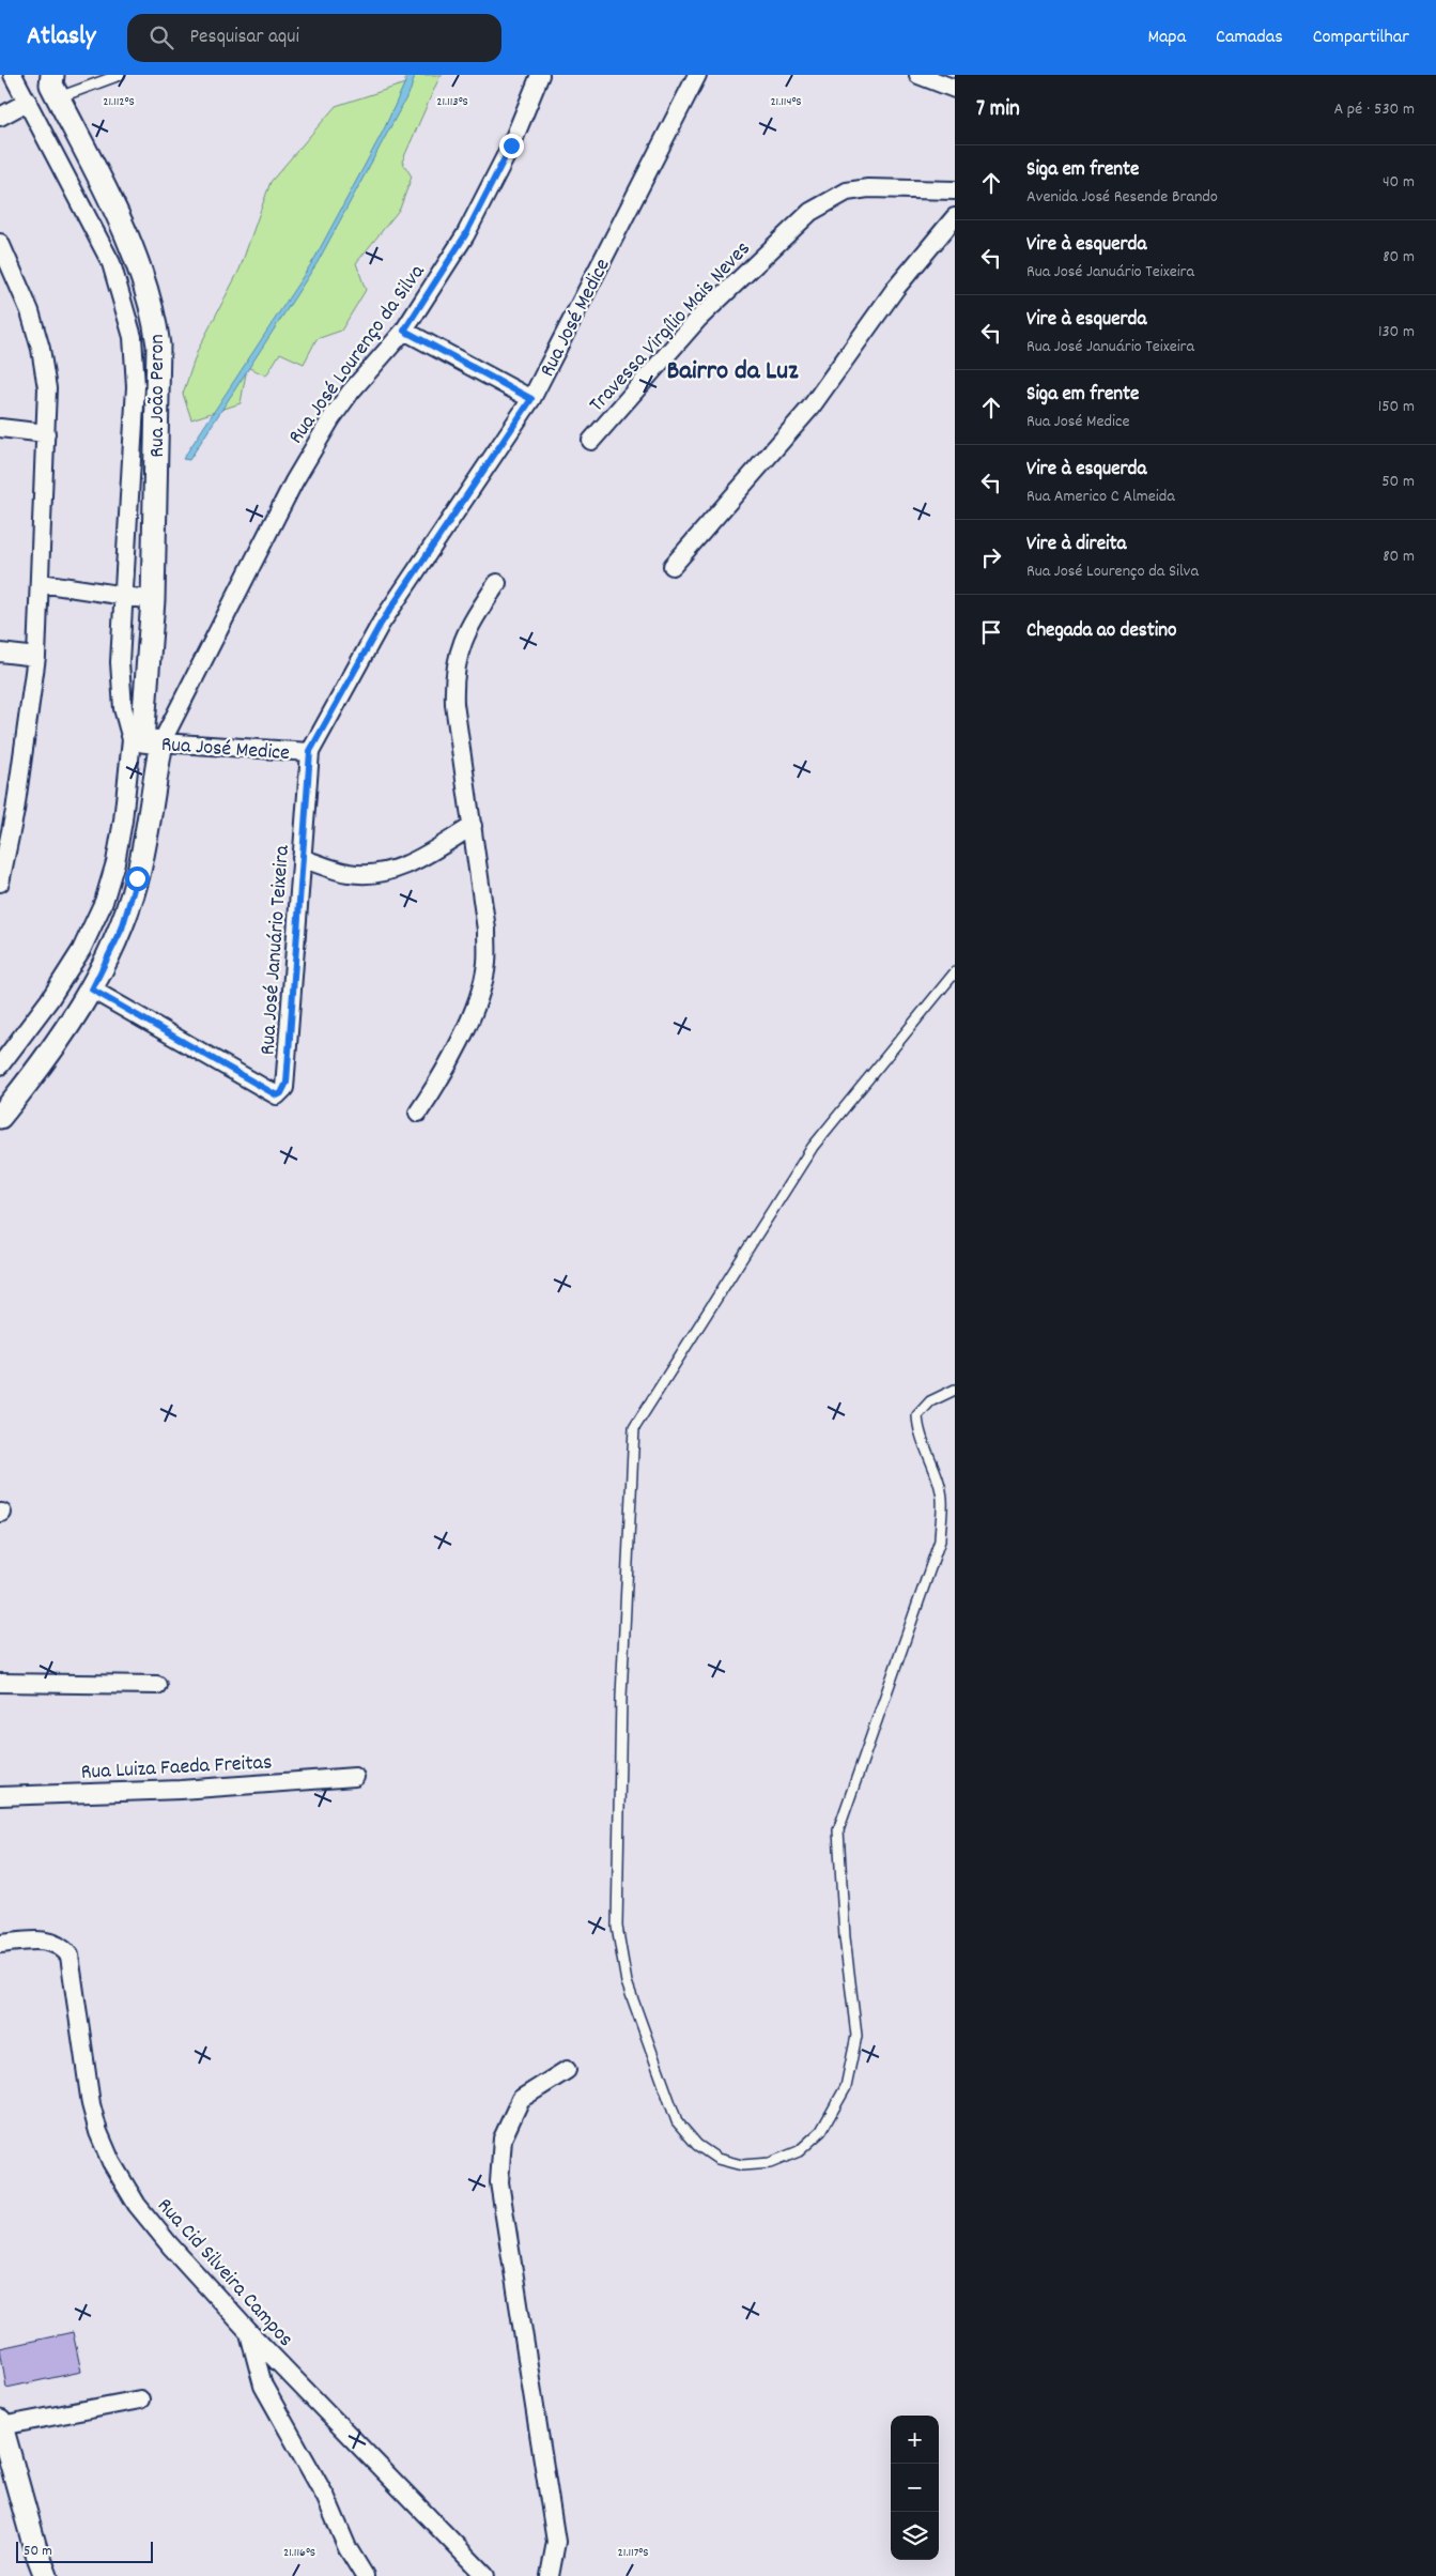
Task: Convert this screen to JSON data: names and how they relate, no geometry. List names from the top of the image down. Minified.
{"streets":{"street":["Rua José Medice","Travessa Virgílio Mais Neves","Rua José Lourenço da Silva","Rua João Peron","Rua José Januário Teixeira","Rua Luiza Faeda Freitas","Rua Cid Silveira Campos"]},"crossings":[["Rua José Medice","Rua José Lourenço da Silva"],["Rua José Medice","Rua João Peron"],["Rua José Medice","Rua José Januário Teixeira"],["Rua José Lourenço da Silva","Rua João Peron"],["Rua João Peron","Rua José Januário Teixeira"]],"districts":["Bairro da Luz"],"scale_bar":"50 m","page":{"header":"Atlasly","search":"Pesquisar aqui","nav":["Mapa","Camadas","Compartilhar"],"heading":["7 min","A pé · 530 m"],"list":[["Siga em frente","Avenida José Resende Brando","40 m"],["Vire à esquerda","Rua José Januário Teixeira","80 m"],["Vire à esquerda","Rua José Januário Teixeira","130 m"],["Siga em frente","Rua José Medice","150 m"],["Vire à esquerda","Rua Americo C Almeida","50 m"],["Vire à direita","Rua José Lourenço da Silva","80 m"],"Chegada ao destino"],"map_buttons":["+","−"],"scale":"50 m"},"coordinates":["21.112°S","21.113°S","21.114°S","21.116°S","21.117°S"]}
